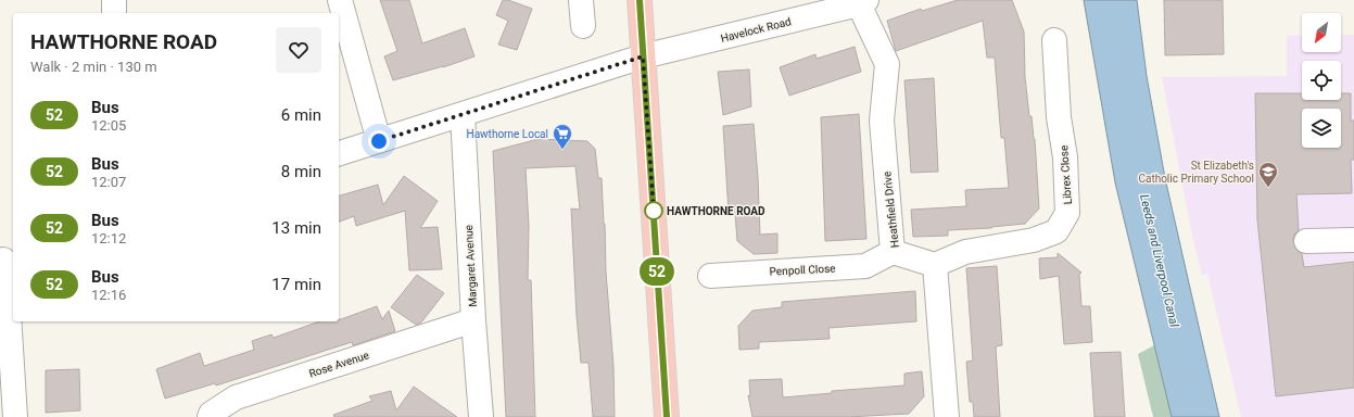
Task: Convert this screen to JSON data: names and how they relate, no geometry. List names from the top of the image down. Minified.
{"streets":{"street":["Havelock Road","Librex Close","Heathfield Drive","Margaret Avenue","Penpoll Close","Rose Avenue"]},"crossings":[["Havelock Road","Heathfield Drive"],["Havelock Road","Margaret Avenue"],["Librex Close","Heathfield Drive"],["Heathfield Drive","Penpoll Close"],["Margaret Avenue","Rose Avenue"]],"water":["Leeds and Liverpool Canal"],"places":{"supermarket":["Hawthorne Local"],"school or university":["St Elizabeth's Catholic Primary School"],"other":["HAWTHORNE ROAD"]},"lines":["bus line 52"],"north":"bottom left","page":{"on_map":"52","heading":["HAWTHORNE ROAD","Walk · 2 min · 130 m"],"list":[{"mark":"52","name":"Bus","note":"12:05","value":"6 min"},{"mark":"52","name":"Bus","note":"12:07","value":"8 min"},{"mark":"52","name":"Bus","note":"12:12","value":"13 min"},{"mark":"52","name":"Bus","note":"12:16","value":"17 min"}]}}
